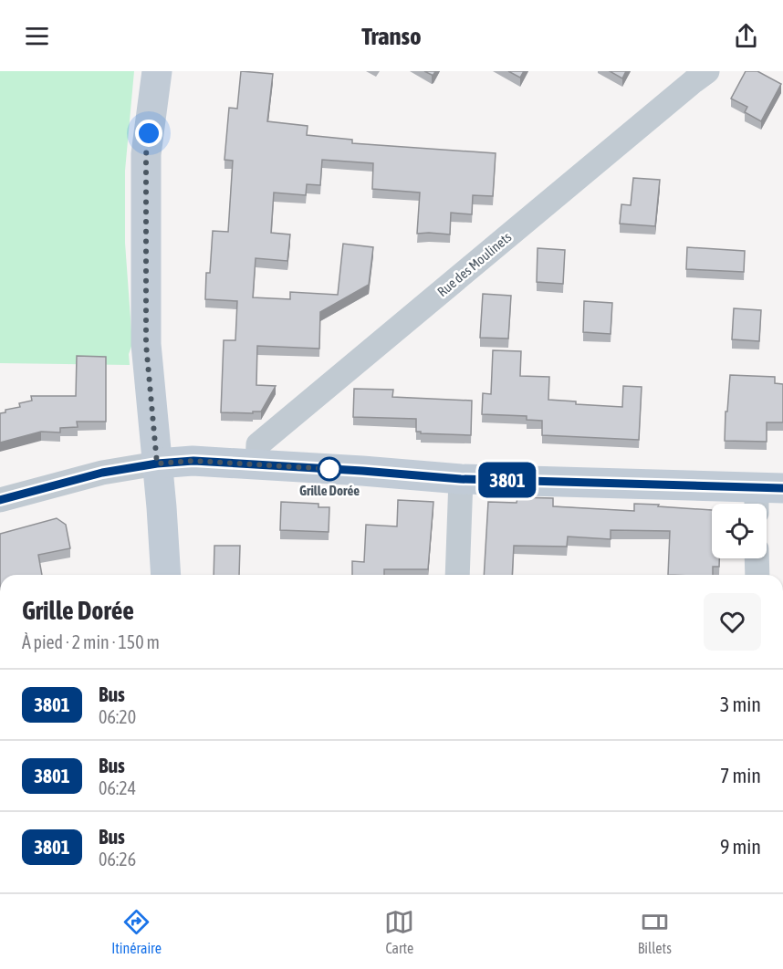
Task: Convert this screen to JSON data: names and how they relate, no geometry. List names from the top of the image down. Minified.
{"streets":{"street":["Rue des Moulinets"]},"places":["Grille Dorée"],"lines":["bus line 3801"],"page":{"header":"Transo","on_map":"3801","heading":["Grille Dorée","À pied · 2 min · 150 m"],"list":[{"mark":"3801","name":"Bus","note":"06:20","value":"3 min"},{"mark":"3801","name":"Bus","note":"06:24","value":"7 min"},{"mark":"3801","name":"Bus","note":"06:26","value":"9 min"}],"tabs":["Itinéraire","Carte","Billets"]}}
